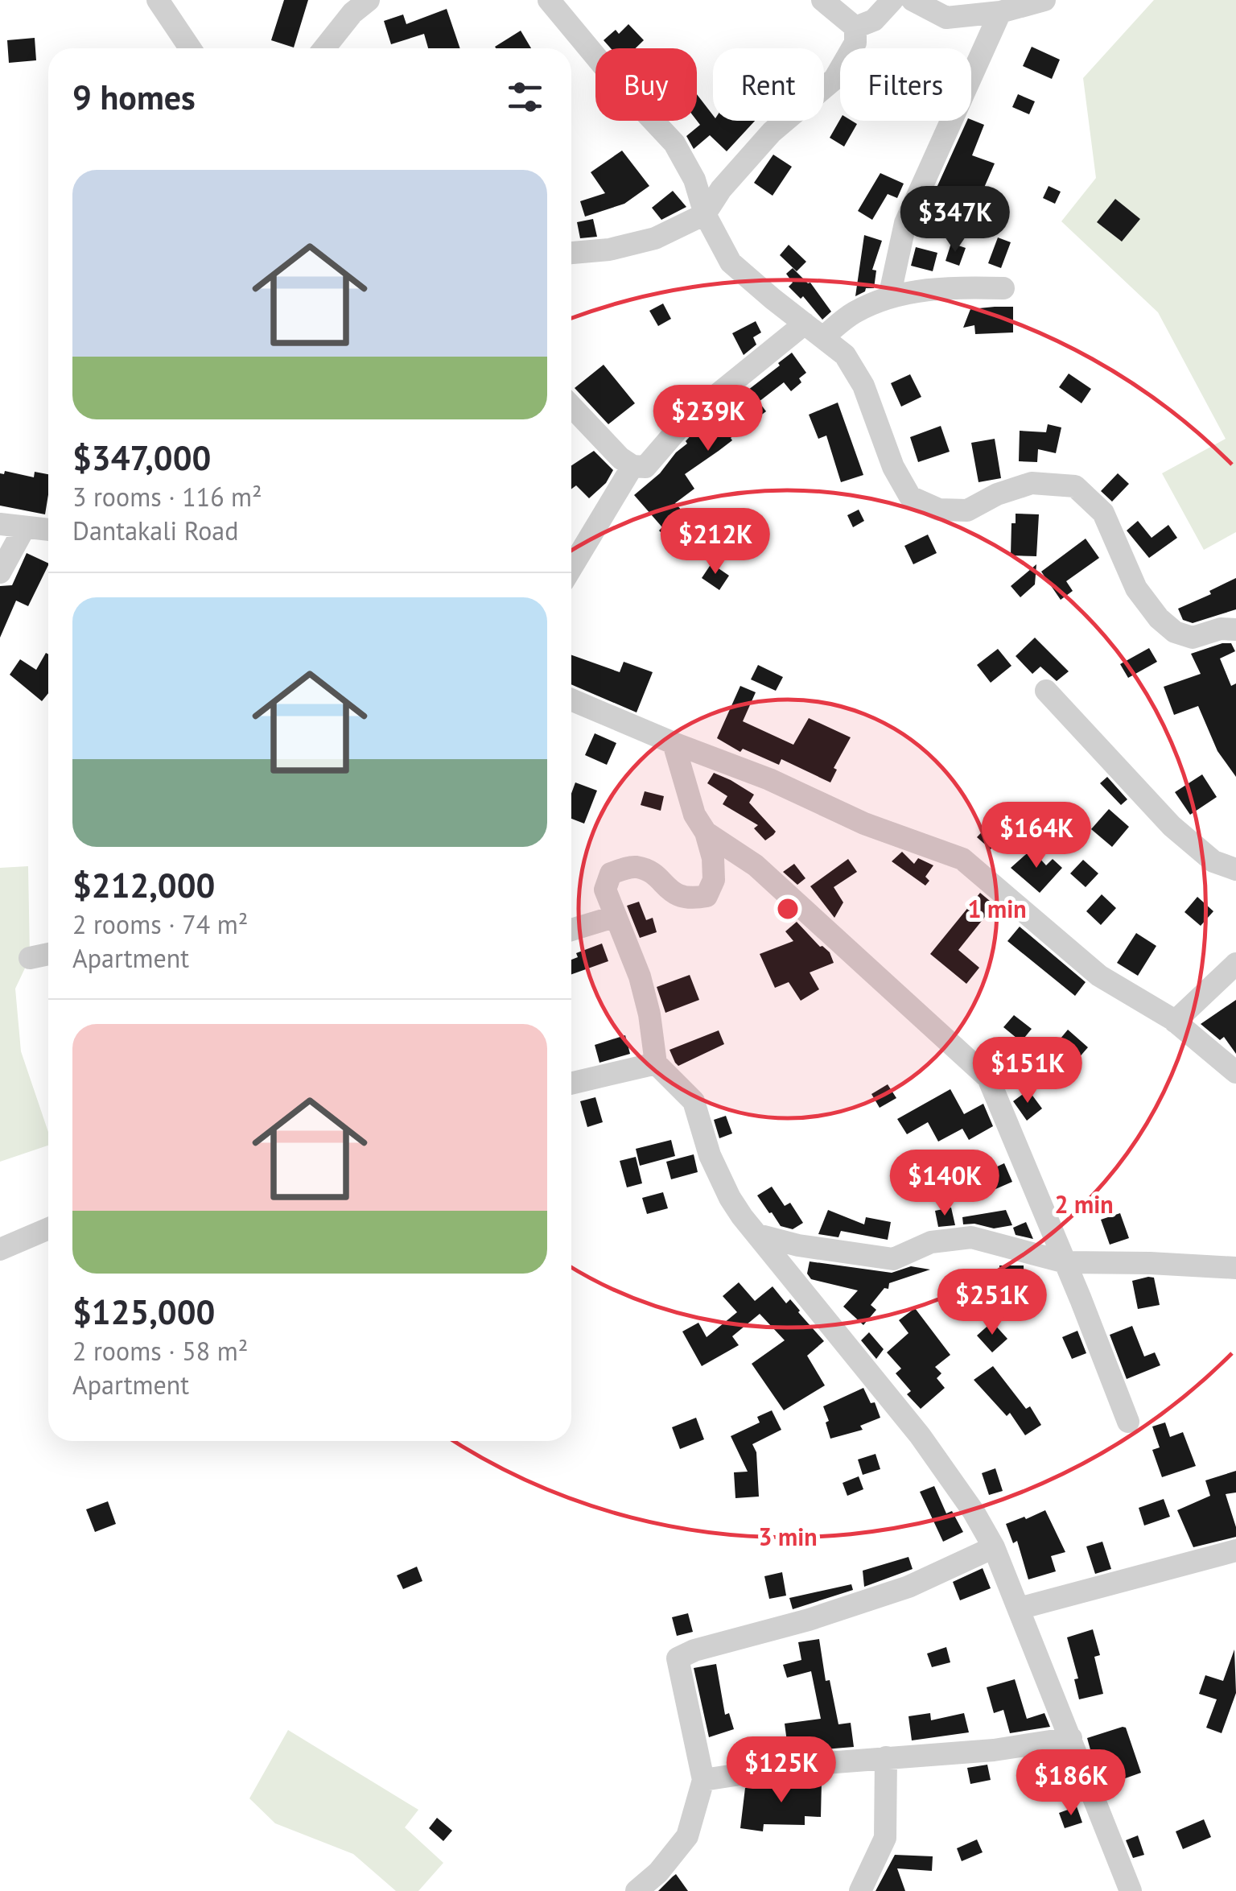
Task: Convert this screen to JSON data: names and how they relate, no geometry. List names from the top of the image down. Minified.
{"page":{"chip":["Buy","Rent","Filters"],"heading":"9 homes","list":[{"name":"$347,000","note":"3 rooms · 116 m² · Dantakali Road"},{"name":"$212,000","note":"2 rooms · 74 m² · Apartment"},{"name":"$125,000","note":"2 rooms · 58 m² · Apartment"}],"price":["$347K","$239K","$212K","$164K","$151K","$140K","$251K","$125K","$186K"]},"rings":["1 min","2 min","3 min"]}
